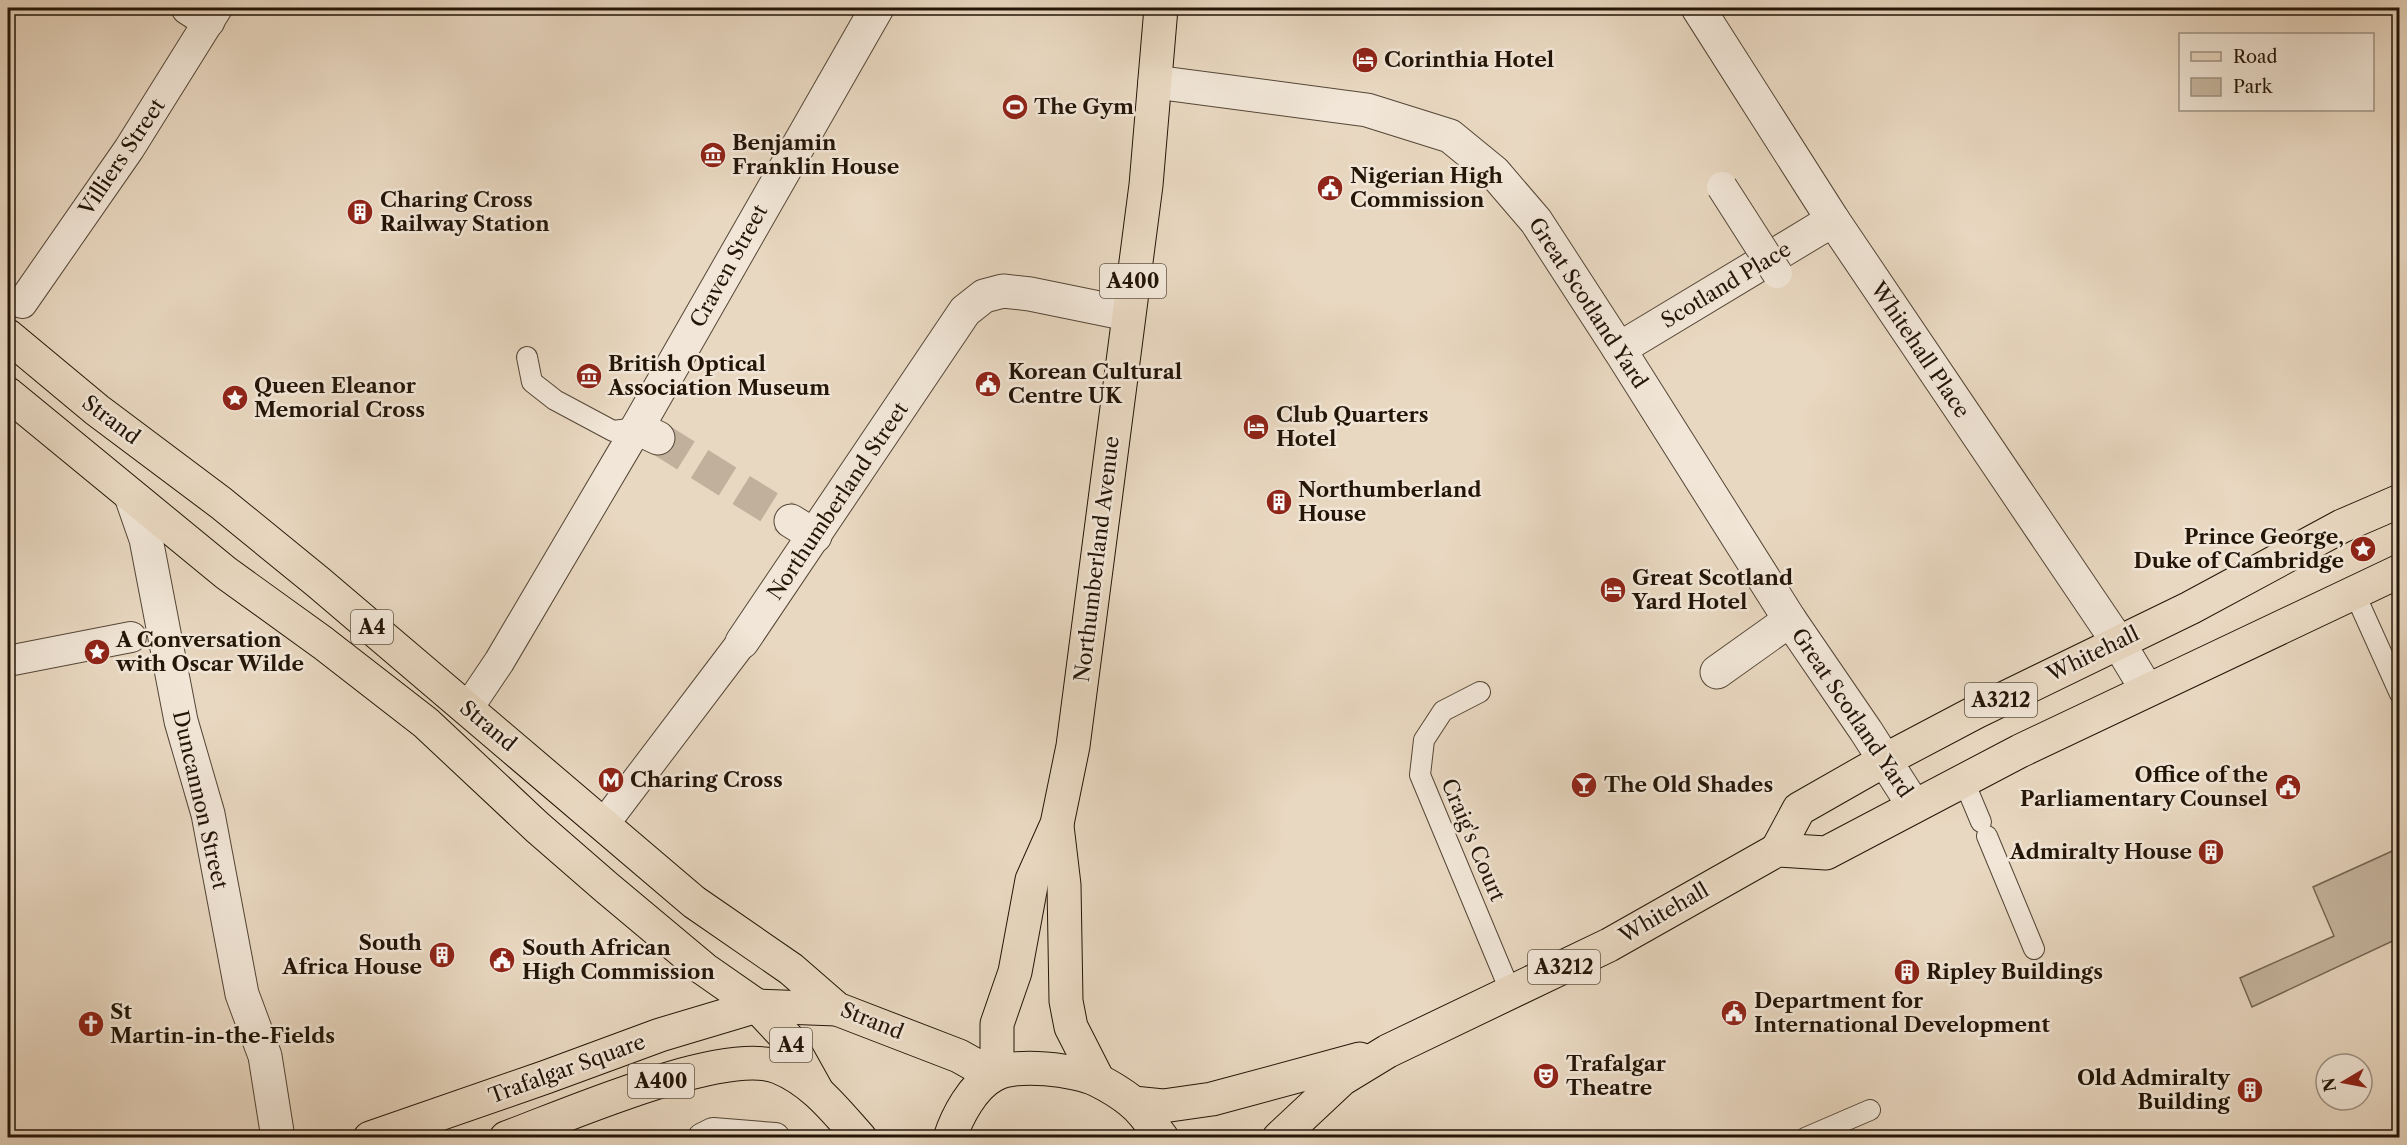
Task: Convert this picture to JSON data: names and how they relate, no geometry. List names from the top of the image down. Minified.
{"streets":{"main road":["A400","Strand","Northumberland Avenue","A4","Whitehall","A3212","Trafalgar Square"],"street":["Villiers Street","Craven Street","Scotland Place","Great Scotland Yard","Whitehall Place","Northumberland Street","Duncannon Street"],"lane":["Craig's Court"]},"crossings":[["Craven Street","Strand"],["Scotland Place","Great Scotland Yard"],["Scotland Place","Whitehall Place"],["Great Scotland Yard","Northumberland Avenue"],["Great Scotland Yard","Whitehall"],["Great Scotland Yard","A3212"],["Whitehall Place","Whitehall"],["Whitehall Place","A3212"],["Strand","Northumberland Street"],["Strand","Northumberland Avenue"],["Strand","Duncannon Street"],["Strand","Trafalgar Square"],["Northumberland Street","Northumberland Avenue"],["Whitehall","A3212"],["Whitehall","Craig's Court"]],"places":{"hotel":["Corinthia Hotel","Club Quarters Hotel","Great Scotland Yard Hotel"],"sports":["The Gym"],"museum":["Benjamin Franklin House","British Optical Association Museum"],"public building":["Nigerian High Commission","Korean Cultural Centre UK","Office of the Parliamentary Counsel","South African High Commission","Department for International Development"],"building":["Charing Cross Railway Station","Northumberland House","Admiralty House","South Africa House","Ripley Buildings","Old Admiralty Building"],"place":["Queen Eleanor Memorial Cross","Prince George, Duke of Cambridge","A Conversation with Oscar Wilde"],"metro station":["Charing Cross"],"bar":["The Old Shades"],"church":["St Martin-in-the-Fields"],"theatre":["Trafalgar Theatre"]},"legend":["Road","Park"],"north":"left"}
